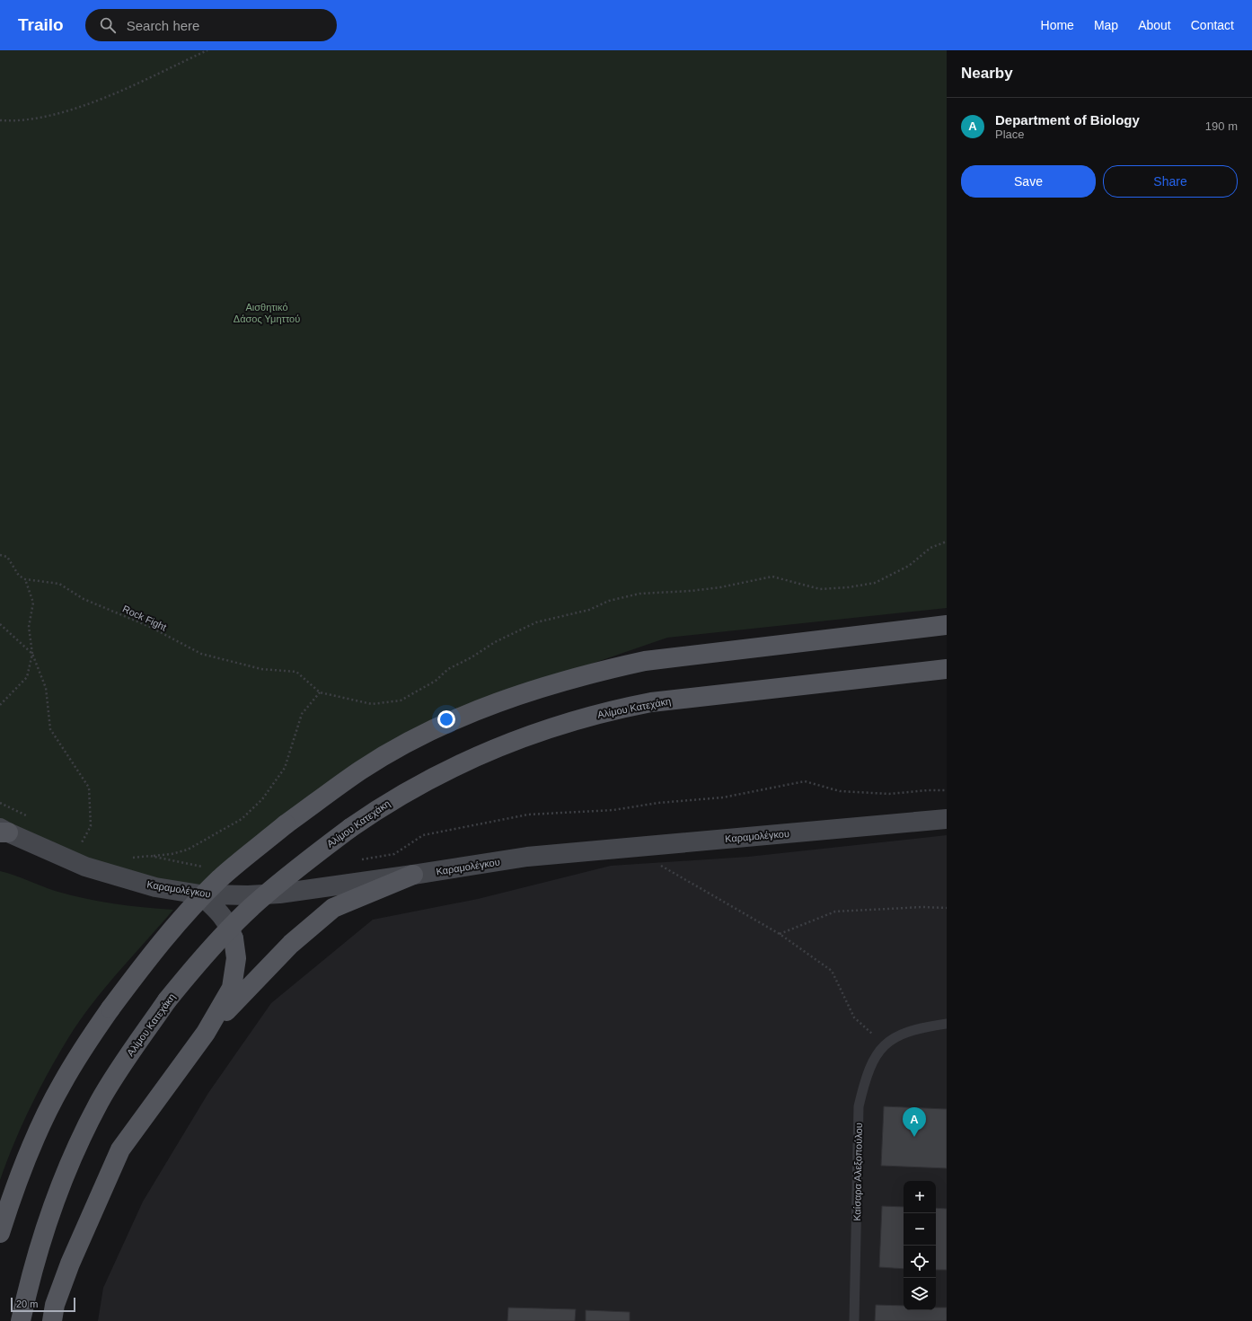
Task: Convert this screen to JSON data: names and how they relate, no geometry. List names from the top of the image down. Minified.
{"streets":{"main road":["Αλίμου Κατεχάκη","Καραμολέγκου"],"lane":["Καίσαρα Αλεξοπούλου"],"path":["Rock Fight"]},"parks":["Αισθητικό Δάσος Υμηττού"],"scale_bar":"20 m","page":{"header":"Trailo","search":"Search here","nav":["Home","Map","About","Contact"],"heading":"Nearby","list":[{"mark":"A","name":"Department of Biology","note":"Place","value":"190 m"}],"buttons":["Save","Share"],"pins":"A","map_buttons":["+","−"],"scale":"20 m"}}
